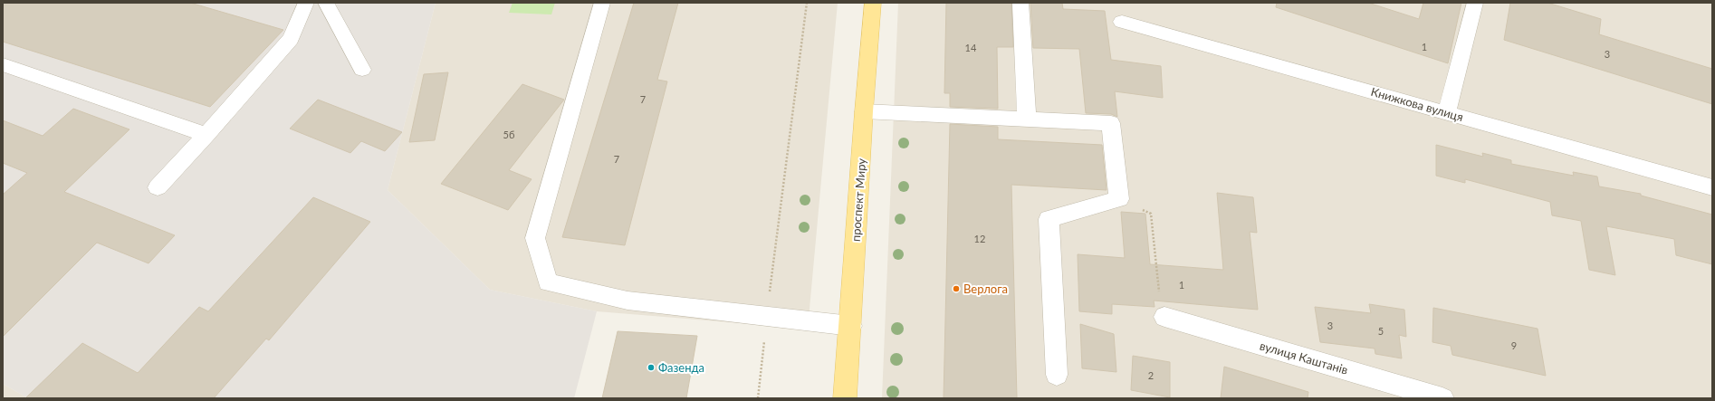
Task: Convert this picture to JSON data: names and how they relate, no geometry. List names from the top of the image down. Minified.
{"streets":{"main road":["проспект Миру"],"street":["Книжкова вулиця","вулиця Каштанів"]},"places":["Beрлога","Фазенда"],"house_numbers":["1","14","3","7","5б","7","12","1","3","5","9","2"]}
